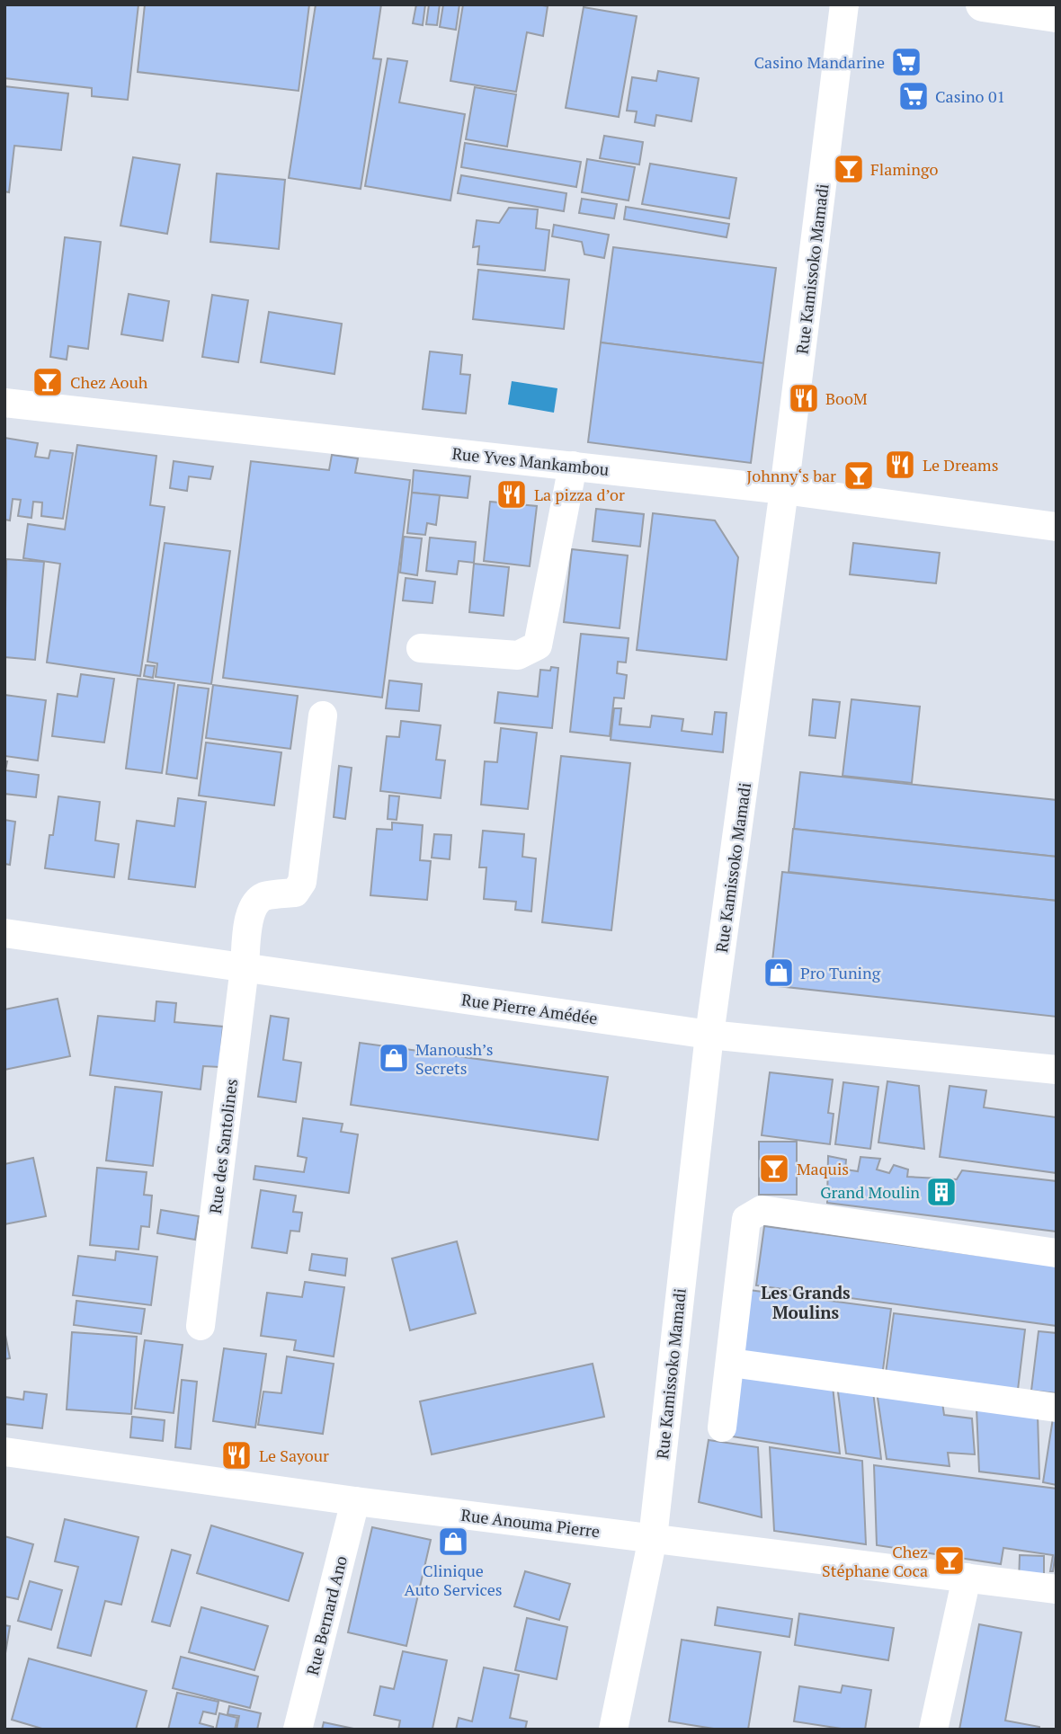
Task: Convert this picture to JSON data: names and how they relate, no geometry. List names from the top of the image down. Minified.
{"streets":{"street":["Rue Kamissoko Mamadi","Rue Yves Mankambou","Rue Pierre Amédée","Rue des Santolines","Rue Anouma Pierre","Rue Bernard Ano"]},"crossings":[["Rue Kamissoko Mamadi","Rue Yves Mankambou"],["Rue Kamissoko Mamadi","Rue Pierre Amédée"],["Rue Kamissoko Mamadi","Rue Anouma Pierre"],["Rue Pierre Amédée","Rue des Santolines"],["Rue Anouma Pierre","Rue Bernard Ano"]],"districts":["Les Grands Moulins"],"places":{"supermarket":["Casino Mandarine","Casino 01"],"bar":["Flamingo","Chez Aouh","Johnny‘s bar","Maquis","Chez Stéphane Coca"],"restaurant":["BooM","Le Dreams","La pizza d’or","Le Sayour"],"shop":["Pro Tuning","Manoush’s Secrets","Clinique Auto Services"],"building":["Grand Moulin"]}}
